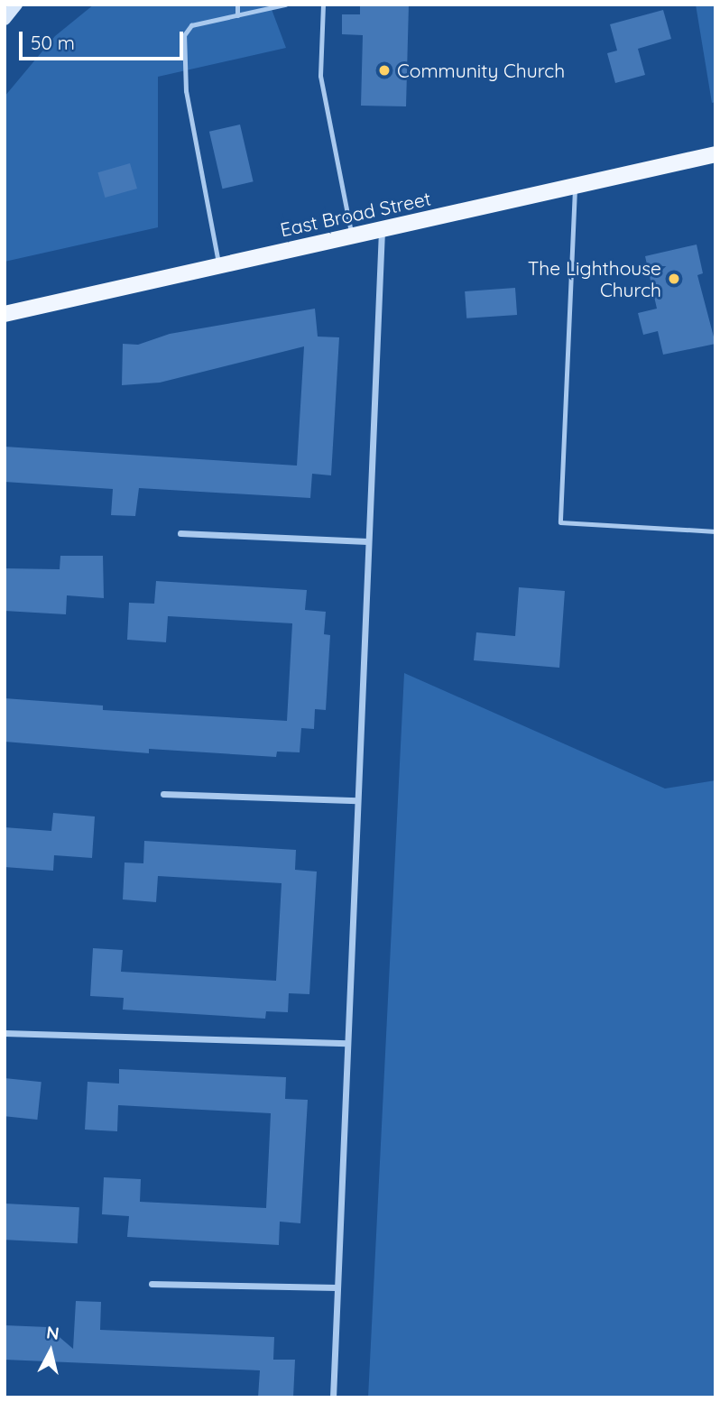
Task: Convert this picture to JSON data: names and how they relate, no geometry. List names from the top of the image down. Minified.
{"streets":{"main road":["East Broad Street"]},"places":["Community Church","The Lighthouse Church"],"scale_bar":"50 m","north":"top"}
